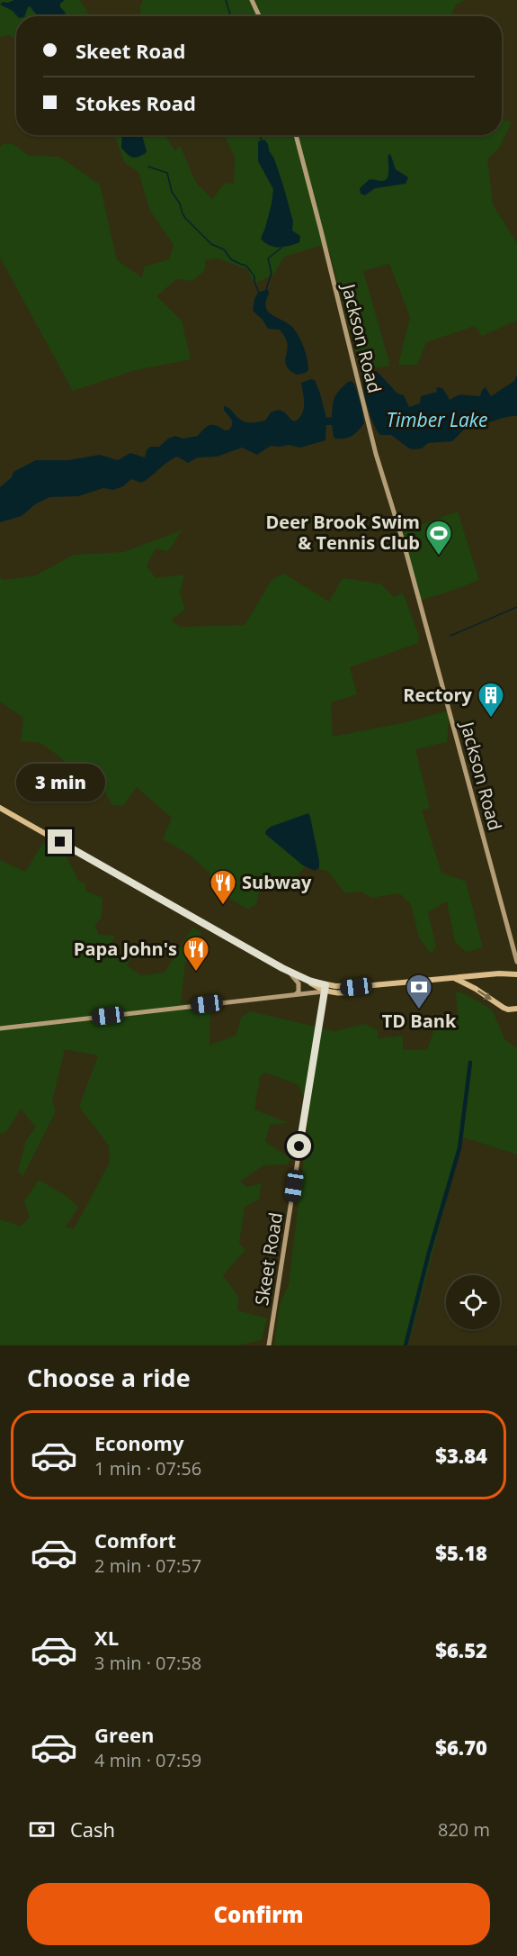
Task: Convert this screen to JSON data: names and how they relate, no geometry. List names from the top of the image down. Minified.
{"streets":{"street":["Jackson Road","Skeet Road"]},"water":["Timber Lake"],"places":{"sports":["Deer Brook Swim & Tennis Club"],"building":["Rectory"],"restaurant":["Subway","Papa John's"],"bank":["TD Bank"]},"page":{"banner":["Skeet Road","Stokes Road"],"bubble":"3 min","heading":"Choose a ride","list":[{"name":"Economy","note":"1 min · 07:56","value":"$3.84"},{"name":"Comfort","note":"2 min · 07:57","value":"$5.18"},{"name":"XL","note":"3 min · 07:58","value":"$6.52"},{"name":"Green","note":"4 min · 07:59","value":"$6.70"}],"pay":["Cash","820 m"],"buttons":"Confirm"}}
